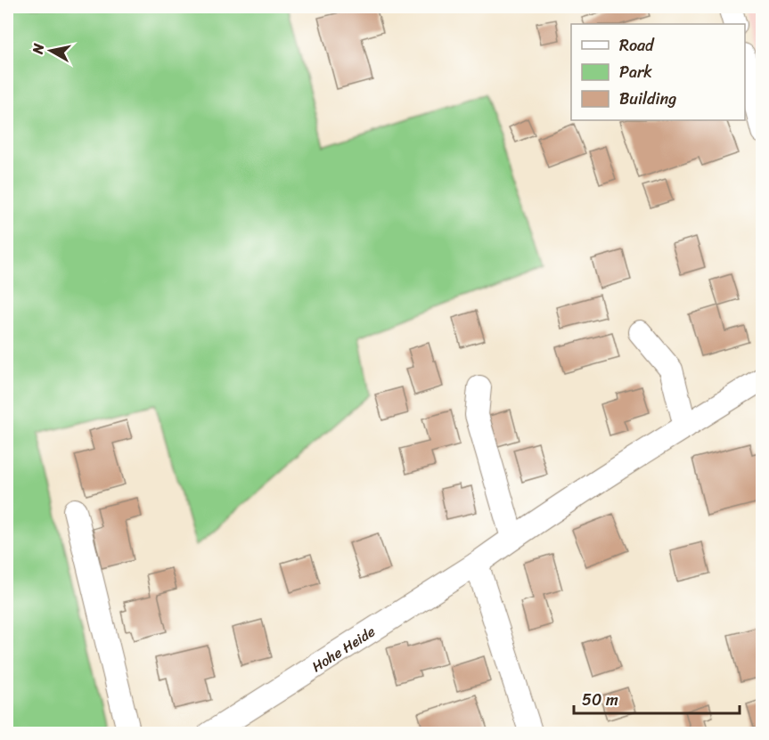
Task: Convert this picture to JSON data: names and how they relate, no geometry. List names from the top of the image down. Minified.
{"streets":{"street":["Hohe Heide"]},"legend":["Road","Park","Building"],"scale_bar":"50 m","north":"left"}
